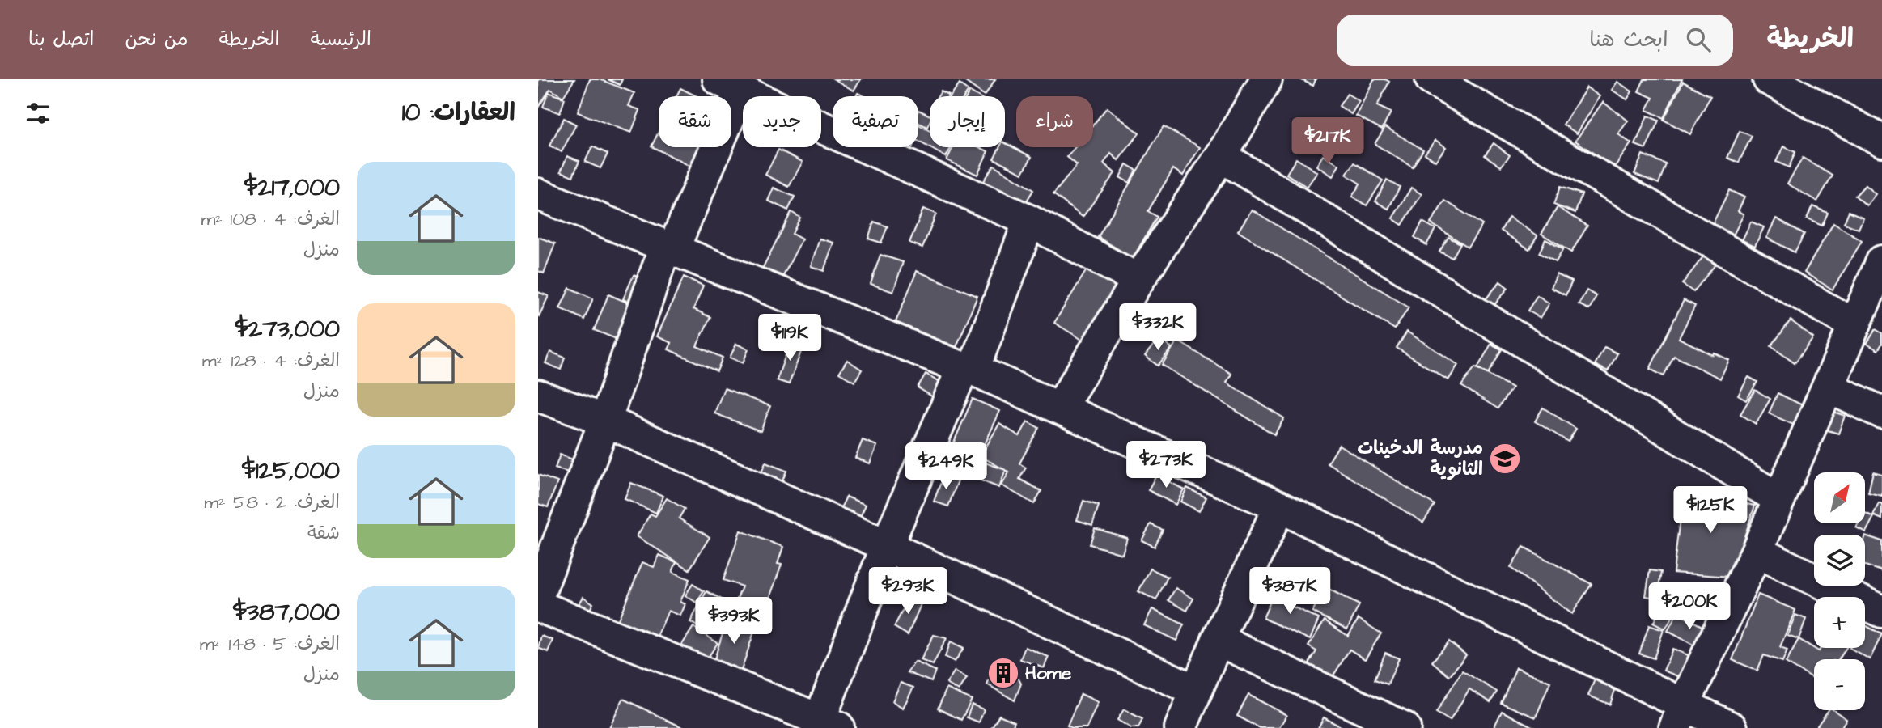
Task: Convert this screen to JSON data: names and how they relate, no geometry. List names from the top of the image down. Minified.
{"places":{"school or university":["مدرسة الدخينات الثانوية"],"building":["Home"]},"north":"top right","page":{"header":"الخريطة","search":"ابحث هنا","nav":["الرئيسية","الخريطة","من نحن","اتصل بنا"],"heading":"العقارات: 10","chip":["شراء","إيجار","تصفية","جديد","شقة"],"price":["$217K","$332K","$119K","$273K","$249K","$125K","$293K","$387K","$200K","$393K"],"list":[{"name":"$217,000","note":"الغرف: 4 · 108 m² · منزل"},{"name":"$273,000","note":"الغرف: 4 · 128 m² · منزل"},{"name":"$125,000","note":"الغرف: 2 · 58 m² · شقة"},{"name":"$387,000","note":"الغرف: 5 · 148 m² · منزل"}],"map_buttons":["+","−"]}}
